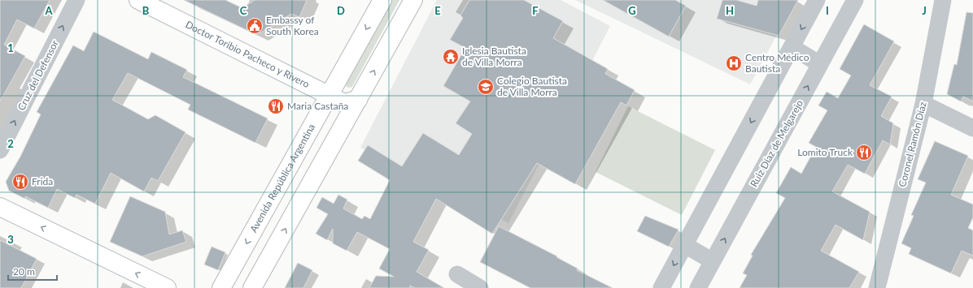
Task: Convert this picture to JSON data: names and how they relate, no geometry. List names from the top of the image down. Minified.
{"streets":{"main road":["Doctor Toribio Pacheco y Rivero","Avenida República Argentina"],"street":["Cruz del Defensor","Ruiz Díaz de Melgarejo","Coronel Ramón Díaz"]},"crossings":[["Doctor Toribio Pacheco y Rivero","Avenida República Argentina"]],"one_way":["Cruz del Defensor"],"places":{"public building":["Embassy of South Korea"],"temple":["Iglesia Bautista de Villa Morra"],"hospital":["Centro Médico Bautista"],"school or university":["Colegio Bautista de Villa Morra"],"restaurant":["Maria Castaña","Lomito Truck","Frida"]},"scale_bar":"20 m","grid":{"columns":["A","B","C","D","E","F","G","H","I","J"],"rows":["1","2","3"]}}
